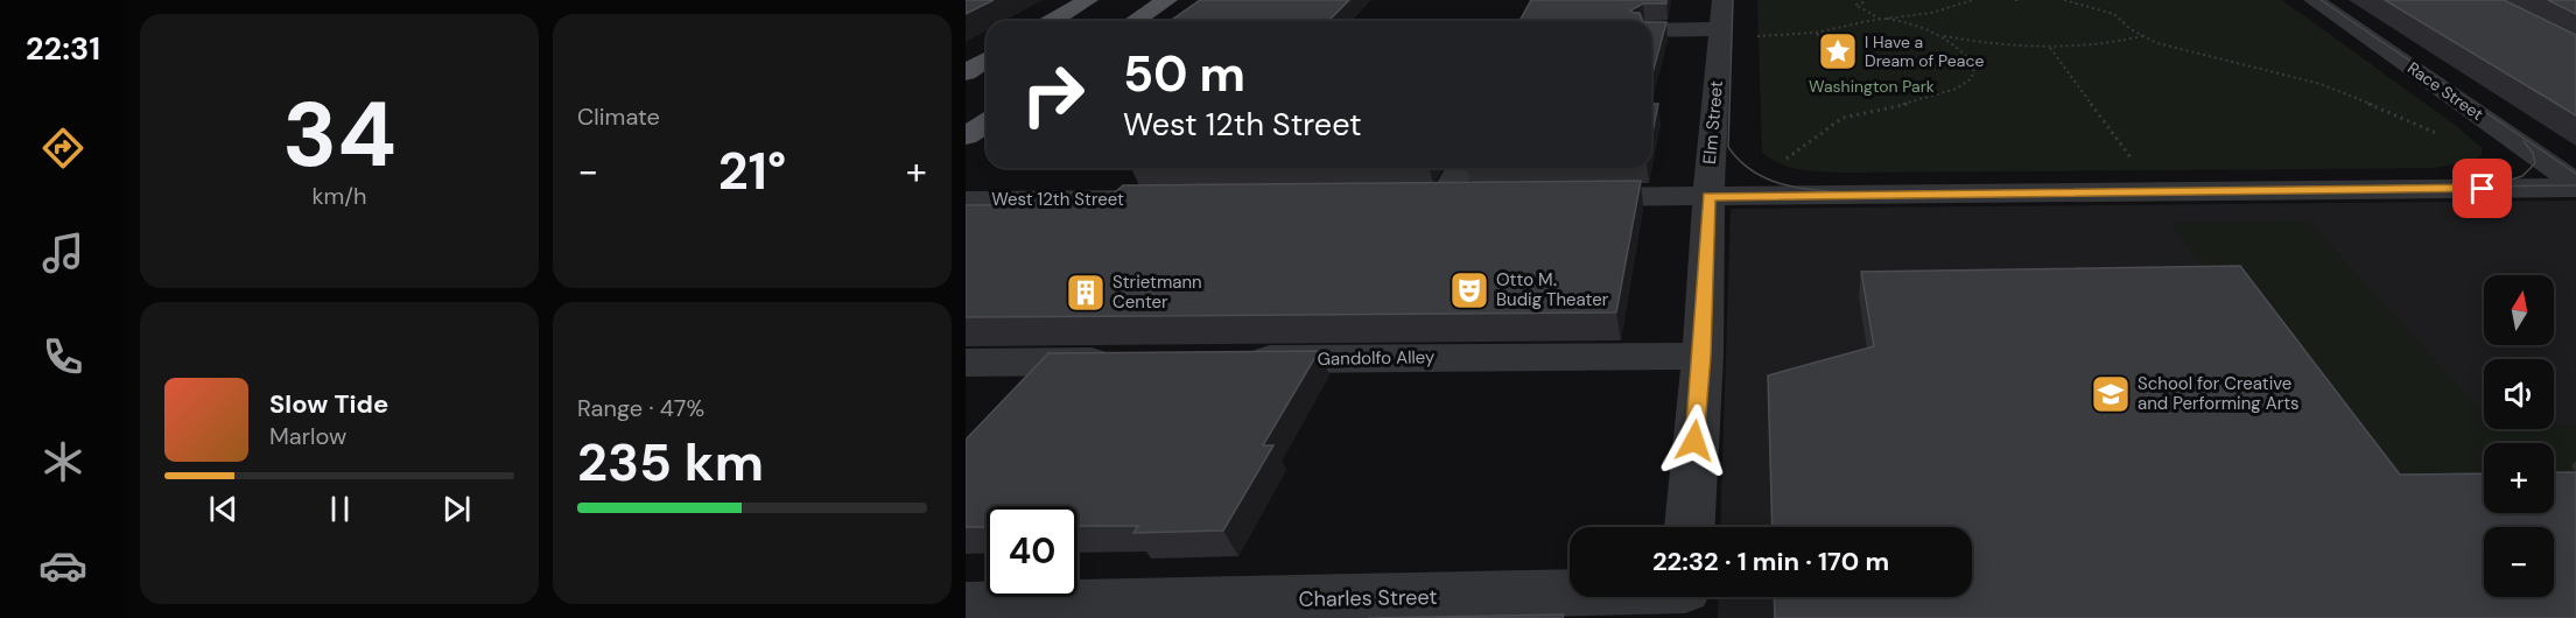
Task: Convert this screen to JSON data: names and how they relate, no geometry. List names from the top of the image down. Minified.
{"streets":{"street":["Race Street","Elm Street","West 12th Street","Gandolfo Alley","Charles Street"]},"crossings":[["Elm Street","Gandolfo Alley"]],"parks":["Washington Park"],"places":{"place":["I Have a Dream of Peace"],"theatre":["Otto M. Budig Theater"],"building":["Strietmann Center"],"school or university":["School for Creative and Performing Arts"]},"north":"top","page":{"tabs":"22:31","tile":[["34","km/h"],"Climate",["Range · 47%","235 km"]],"turn":["50 m","West 12th Street"],"heat":["−","21°","+"],"map_buttons":["+","−"],"song":["Slow Tide","Marlow"],"limit":"40","trip":"22:32 · 1 min · 170 m"}}
